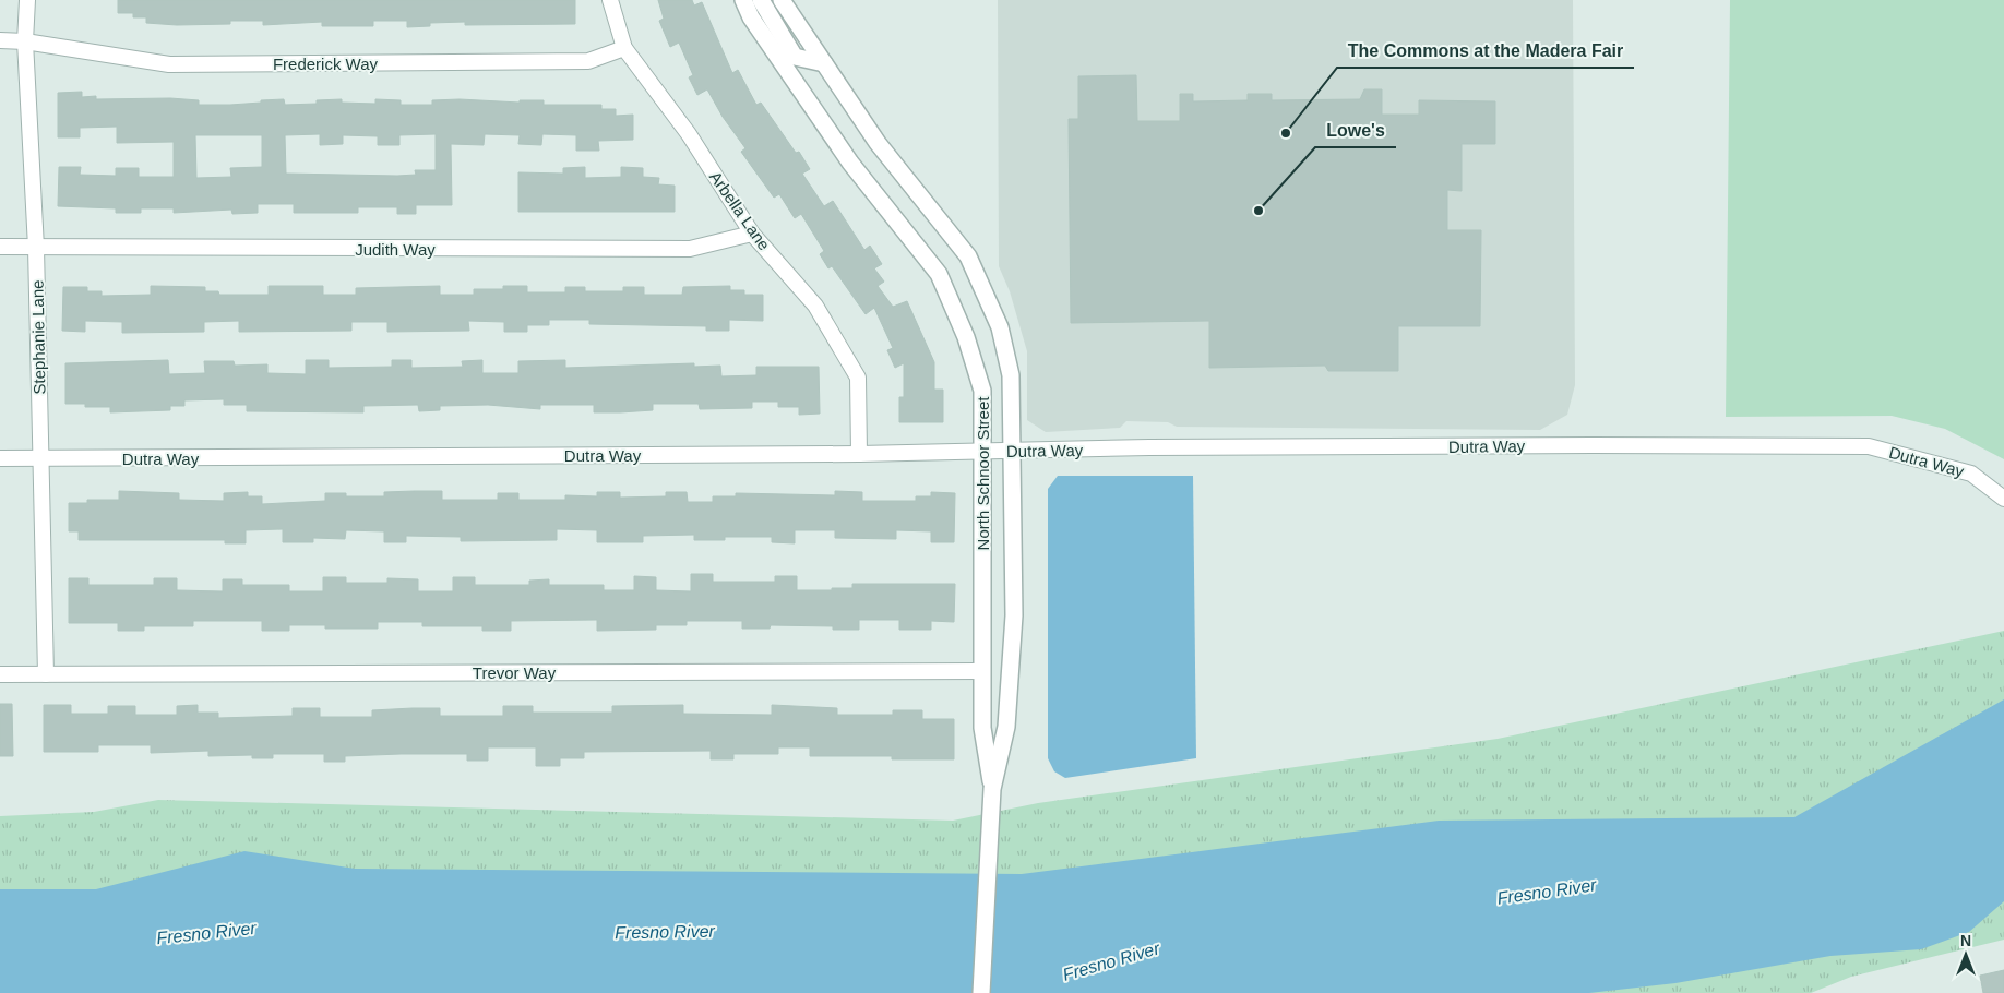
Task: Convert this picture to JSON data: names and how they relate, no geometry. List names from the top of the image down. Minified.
{"streets":{"street":["Frederick Way","Arbella Lane","Judith Way","Stephanie Lane","Dutra Way","North Schnoor Street","Trevor Way"]},"crossings":[["Frederick Way","Arbella Lane"],["Frederick Way","Stephanie Lane"],["Arbella Lane","Judith Way"],["Arbella Lane","Dutra Way"],["Judith Way","Stephanie Lane"],["Stephanie Lane","Dutra Way"],["Stephanie Lane","Trevor Way"],["Dutra Way","North Schnoor Street"],["North Schnoor Street","Trevor Way"]],"water":["Fresno River"],"places":["The Commons at the Madera Fair","Lowe's"],"north":"top"}
